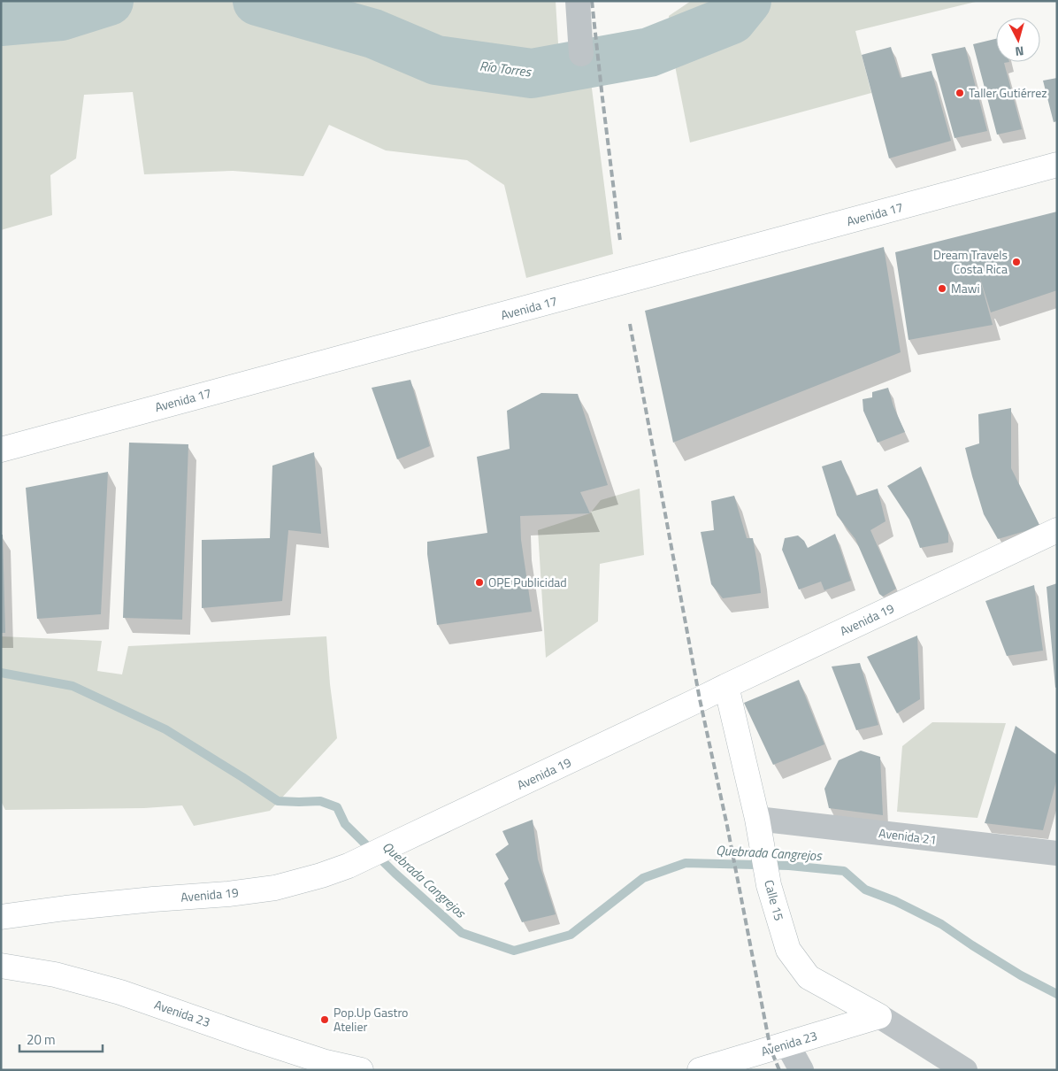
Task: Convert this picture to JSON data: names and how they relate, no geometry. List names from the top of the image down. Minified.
{"streets":{"street":["Avenida 17","Avenida 19","Avenida 21","Calle 15","Avenida 23"]},"crossings":[["Avenida 19","Calle 15"],["Avenida 21","Calle 15"],["Calle 15","Avenida 23"]],"water":["Río Torres","Quebrada Cangrejos"],"places":["Taller Gutiérrez","Dream Travels Costa Rica","Mawi","OPE Publicidad","Pop.Up Gastro Atelier"],"scale_bar":"20 m","north":"bottom"}
